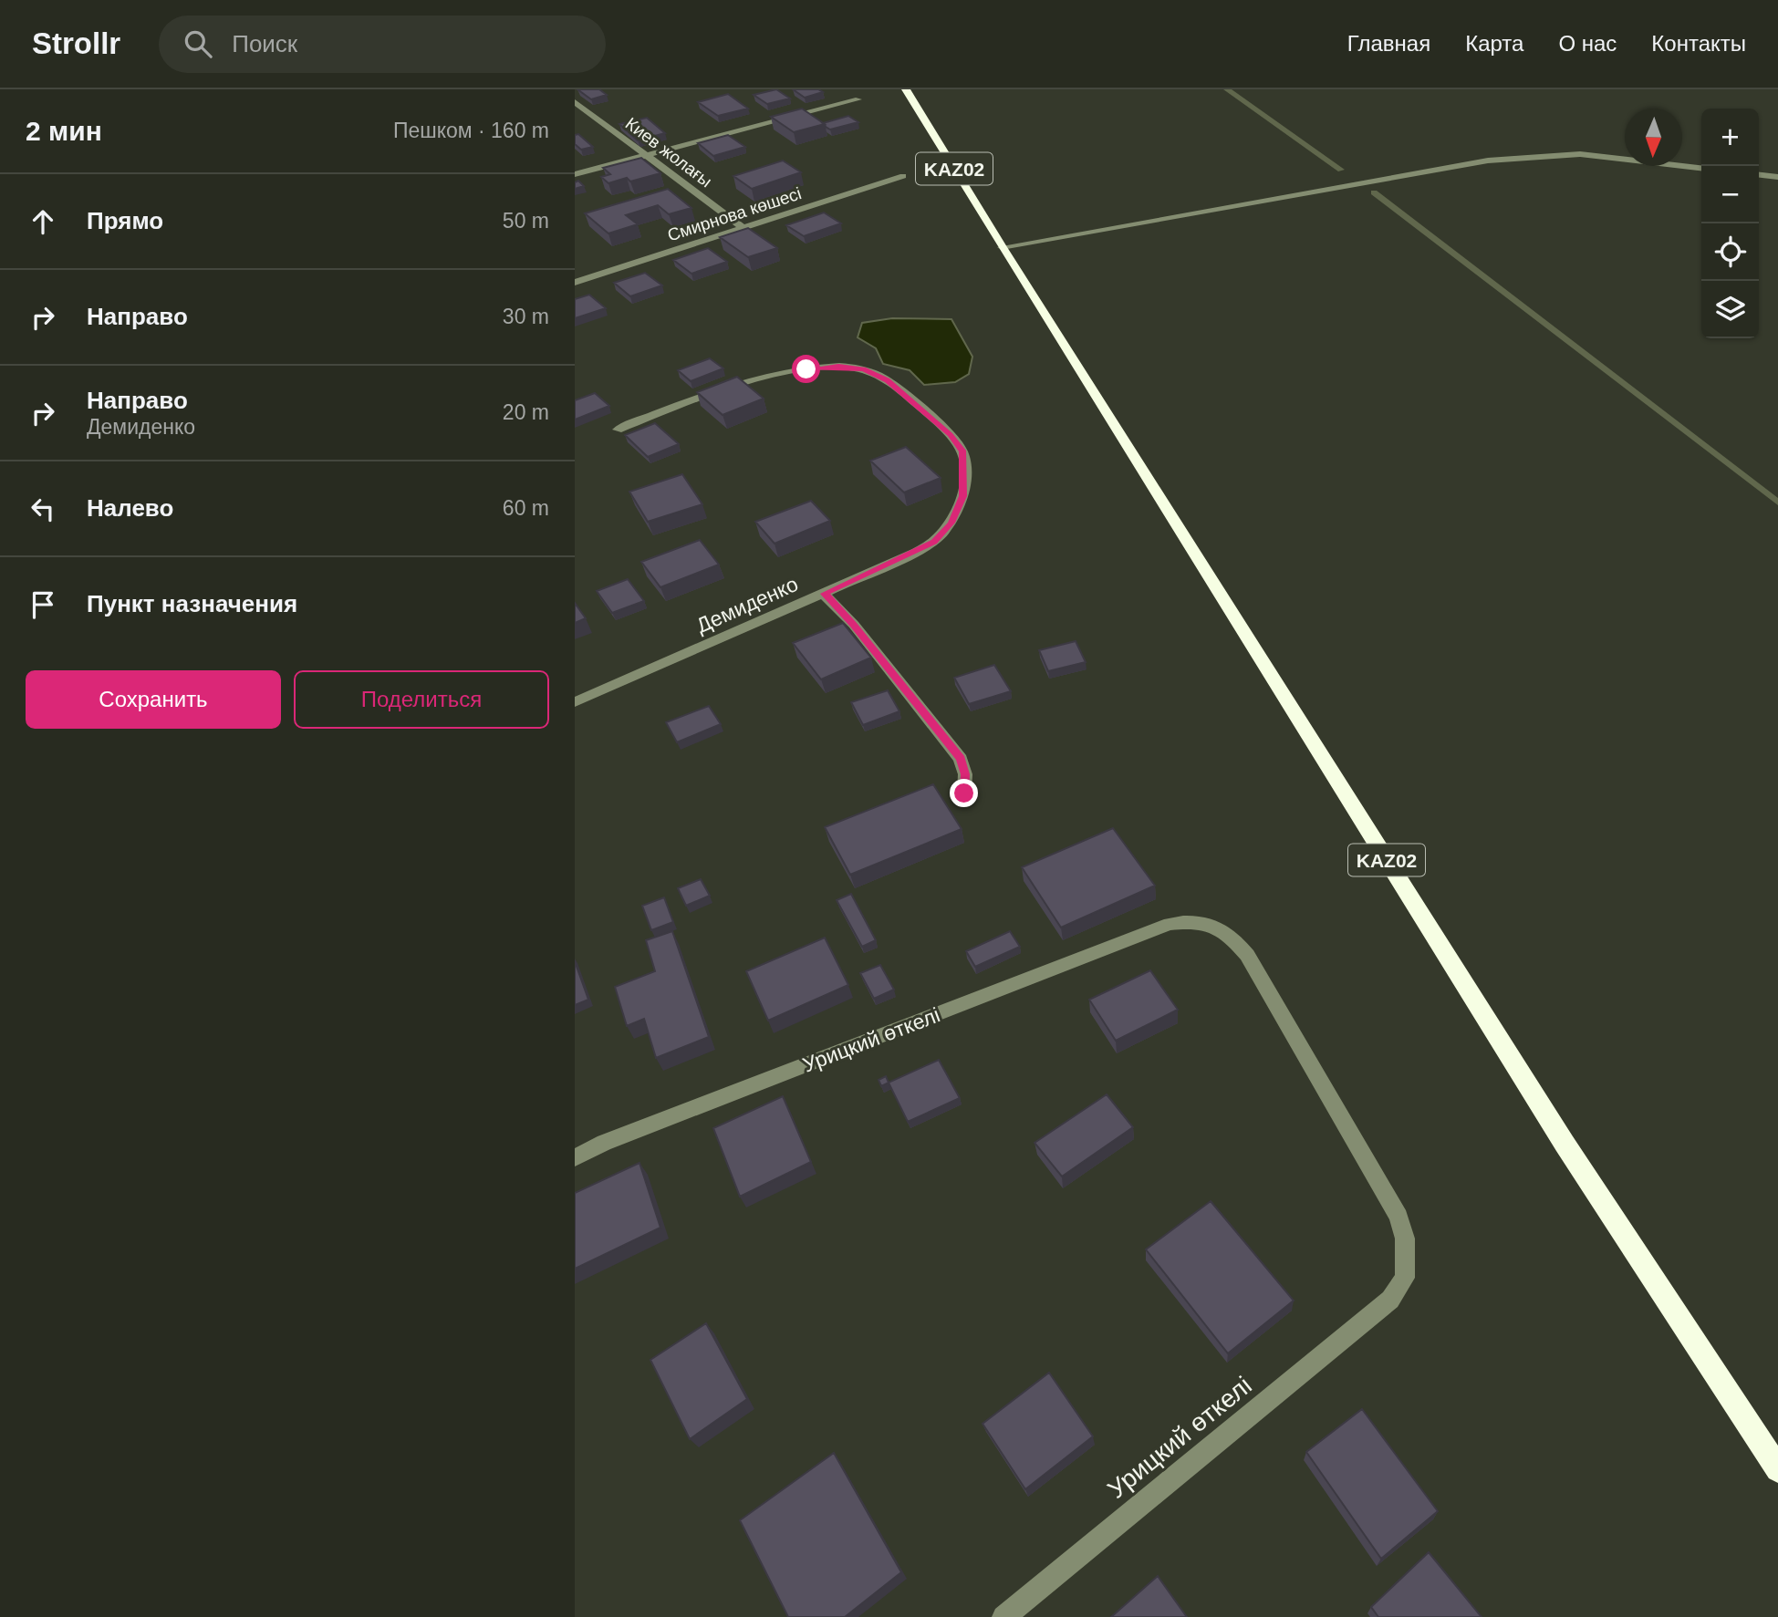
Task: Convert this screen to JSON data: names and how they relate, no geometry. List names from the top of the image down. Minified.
{"streets":{"highway":["KAZ02"],"street":["Киев жолағы","Смирнова көшесі","Демиденко","Урицкий өткелі"]},"crossings":[["Киев жолағы","Смирнова көшесі"]],"north":"bottom","page":{"header":"Strollr","search":"Поиск","nav":["Главная","Карта","О нас","Контакты"],"heading":["2 мин","Пешком · 160 m"],"map_buttons":["+","−"],"list":[["Прямо","50 m"],["Направо","30 m"],["Направо","Демиденко","20 m"],["Налево","60 m"],"Пункт назначения"],"buttons":["Сохранить","Поделиться"]}}
